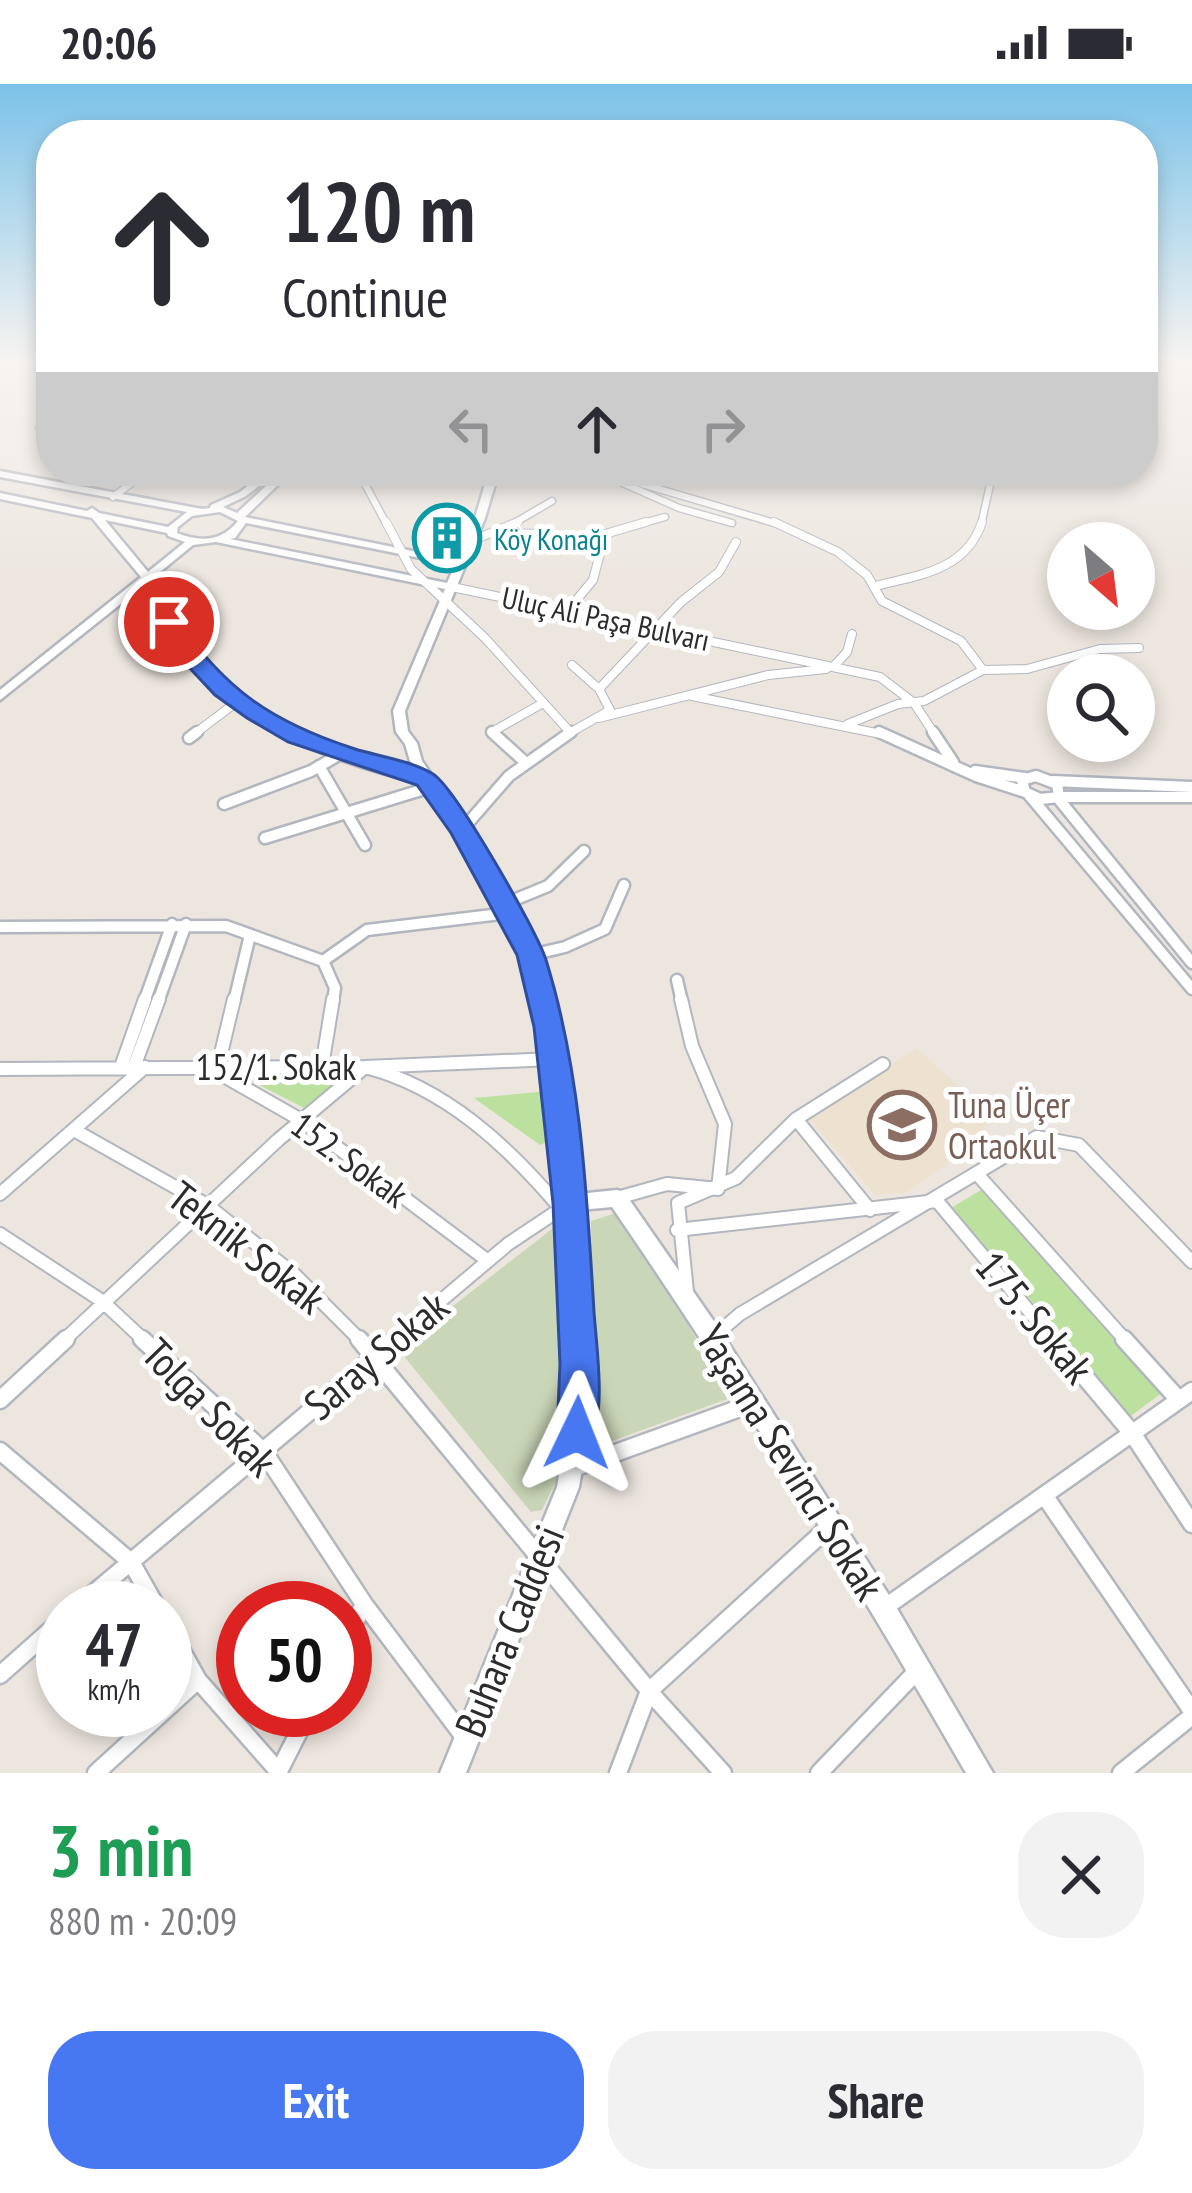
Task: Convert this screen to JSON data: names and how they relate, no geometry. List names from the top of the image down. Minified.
{"streets":{"street":["Uluç Ali Paşa Bulvarı","152/1. Sokak","152. Sokak","Teknik Sokak","175. Sokak","Saray Sokak","Tolga Sokak","Yaşama Sevinci Sokak","Buhara Caddesi"]},"crossings":[["Uluç Ali Paşa Bulvarı","Buhara Caddesi"],["152/1. Sokak","152. Sokak"],["152/1. Sokak","Buhara Caddesi"],["152. Sokak","Saray Sokak"],["Teknik Sokak","Saray Sokak"],["Teknik Sokak","Buhara Caddesi"],["Saray Sokak","Tolga Sokak"],["Saray Sokak","Buhara Caddesi"],["Tolga Sokak","Buhara Caddesi"]],"places":{"building":["Köy Konağı"],"school or university":["Tuna Üçer Ortaokul"]},"north":"bottom right","page":{"status":"20:06","turn":["120 m","Continue"],"speed":"47 km/h","limit":"50","heading":["3 min","880 m · 20:09"],"buttons":["Exit","Share"]}}
